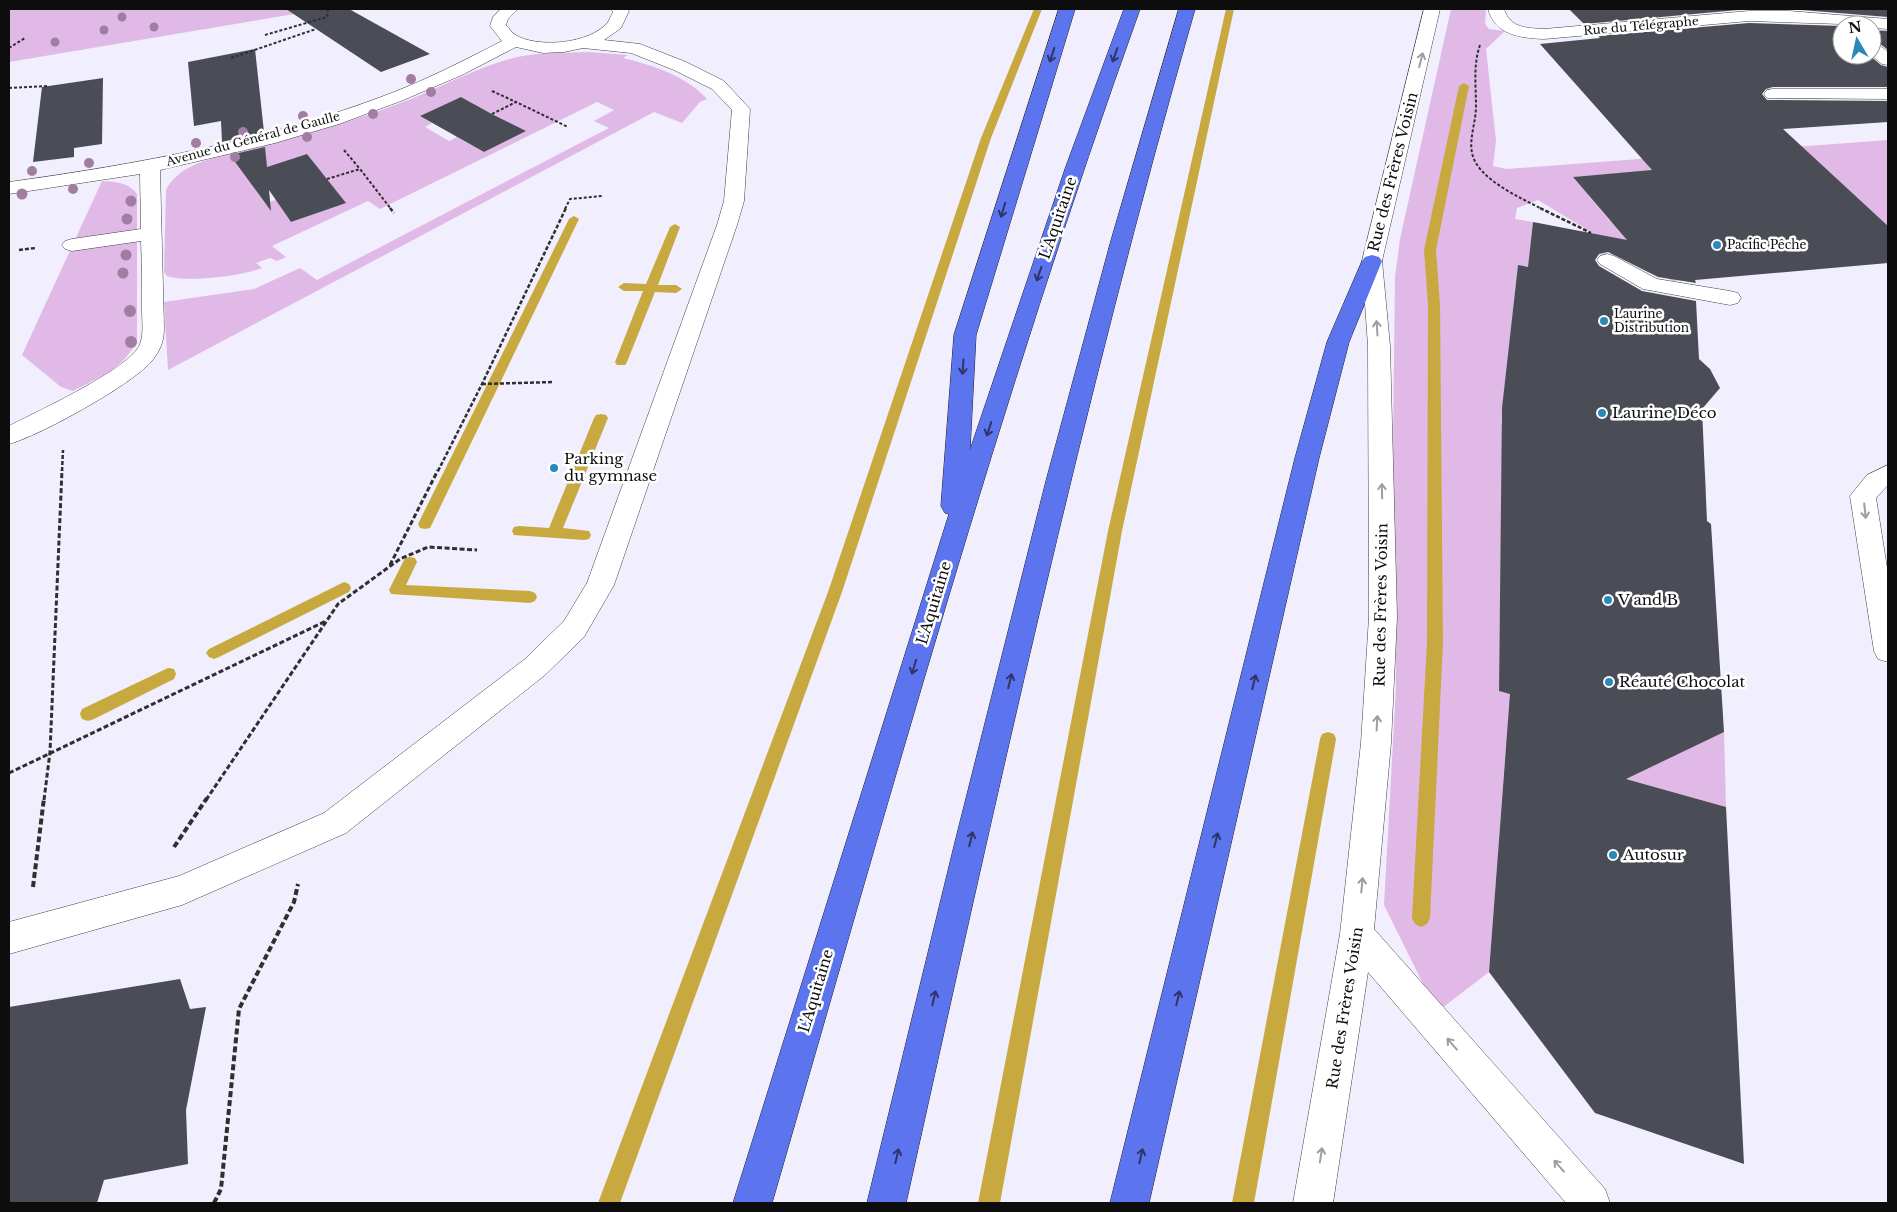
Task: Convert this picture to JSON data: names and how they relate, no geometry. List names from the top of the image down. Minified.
{"streets":{"highway":["L'Aquitaine"],"street":["Rue du Télégraphe","Avenue du Général de Gaulle","Rue des Frères Voisin"]},"one_way":["Rue des Frères Voisin"],"places":["Pacific Pêche","Laurine Distribution","Laurine Déco","Parking du gymnase","V and B","Réauté Chocolat","Autosur"],"north":"top"}
